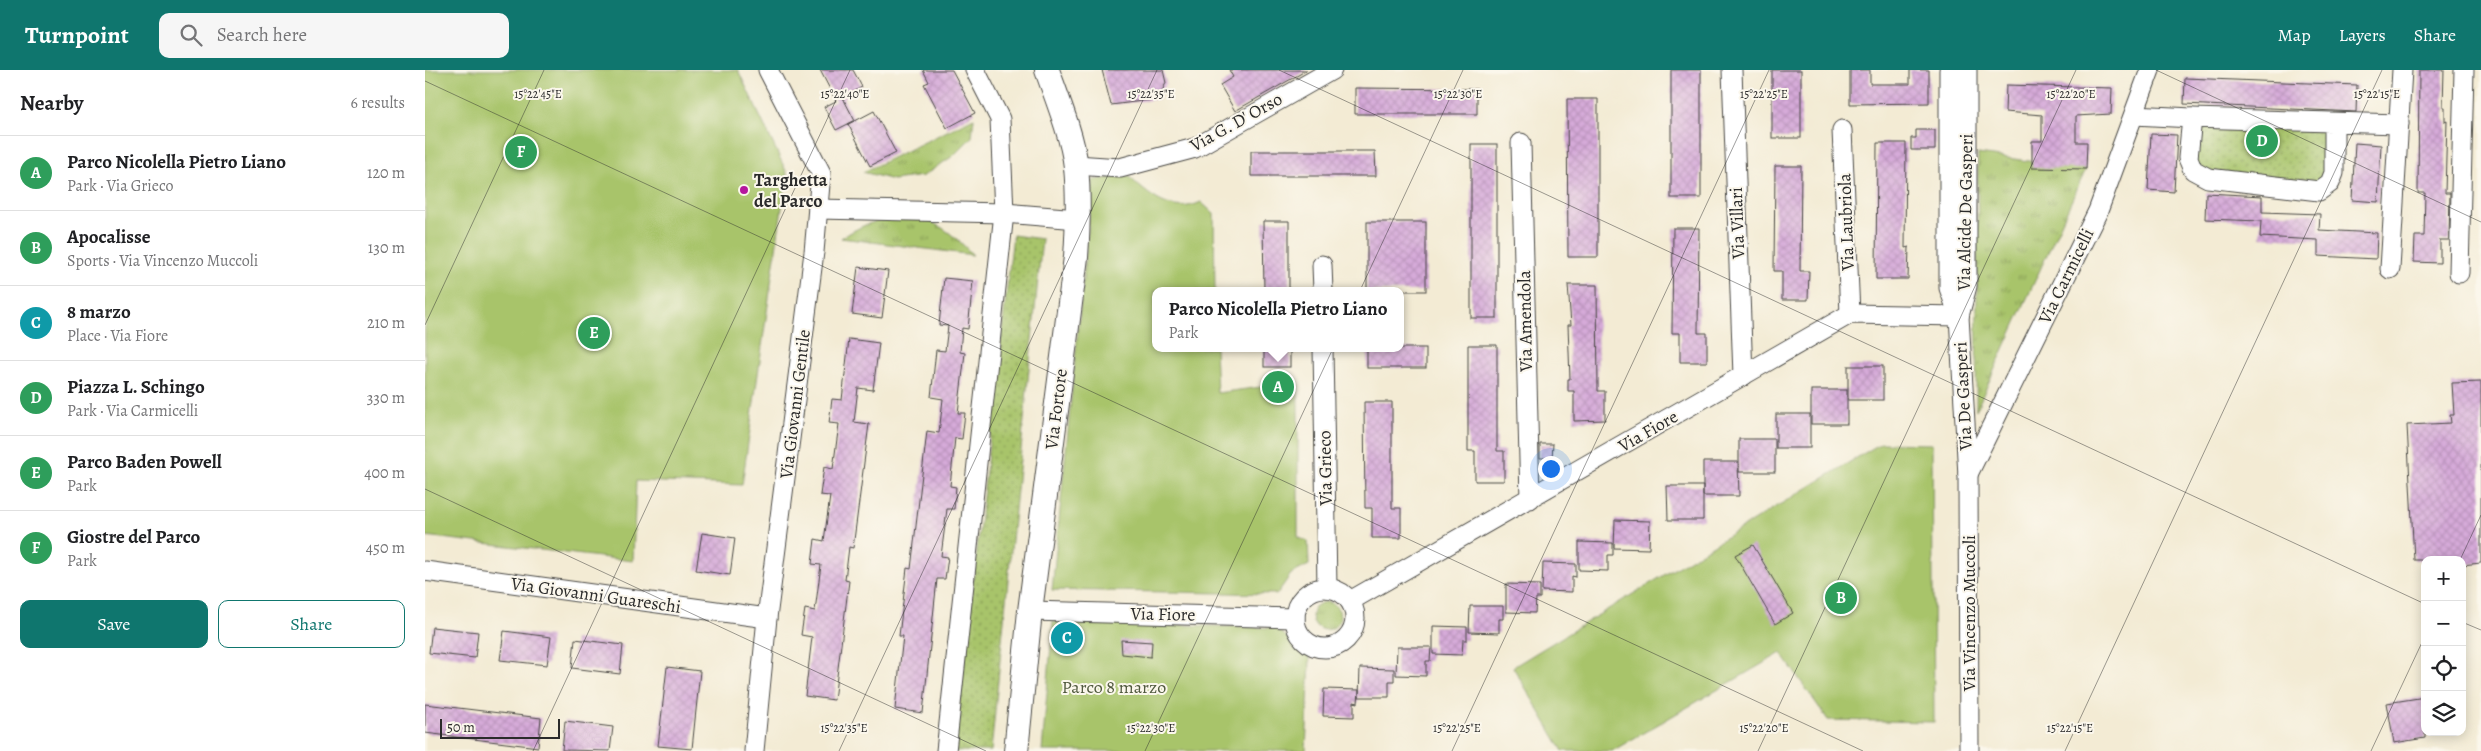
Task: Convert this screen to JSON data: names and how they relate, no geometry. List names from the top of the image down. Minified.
{"streets":{"street":["Via G. D' Orso","Via Alcide De Gasperi","Via Laubriola","Via Villari","Via Carmicelli","Via Amendola","Via De Gasperi","Via Giovanni Gentile","Via Fortore","Via Fiore","Via Grieco","Via Giovanni Guareschi","Via Vincenzo Muccoli"]},"crossings":[["Via G. D' Orso","Via Fortore"],["Via Alcide De Gasperi","Via De Gasperi"],["Via Laubriola","Via Fiore"],["Via Villari","Via Fiore"],["Via Carmicelli","Via De Gasperi"],["Via Carmicelli","Via Vincenzo Muccoli"],["Via Amendola","Via Fiore"],["Via De Gasperi","Via Vincenzo Muccoli"],["Via Giovanni Gentile","Via Giovanni Guareschi"],["Via Fortore","Via Fiore"],["Via Fiore","Via Grieco"]],"parks":["Parco 8 marzo"],"places":["Targhetta del Parco"],"scale_bar":"50 m","page":{"header":"Turnpoint","search":"Search here","nav":["Map","Layers","Share"],"heading":["Nearby","6 results"],"pins":["D","F","E","A","B","C"],"list":[{"mark":"A","name":"Parco Nicolella Pietro Liano","note":"Park · Via Grieco","value":"120 m"},{"mark":"B","name":"Apocalisse","note":"Sports · Via Vincenzo Muccoli","value":"130 m"},{"mark":"C","name":"8 marzo","note":"Place · Via Fiore","value":"210 m"},{"mark":"D","name":"Piazza L. Schingo","note":"Park · Via Carmicelli","value":"330 m"},{"mark":"E","name":"Parco Baden Powell","note":"Park","value":"400 m"},{"mark":"F","name":"Giostre del Parco","note":"Park","value":"450 m"}],"popup":["Parco Nicolella Pietro Liano","Park"],"map_buttons":["+","−"],"buttons":["Save","Share"],"scale":"50 m"},"coordinates":["15°22'45\"E","15°22'40\"E","15°22'35\"E","15°22'30\"E","15°22'25\"E","15°22'20\"E","15°22'15\"E"]}
